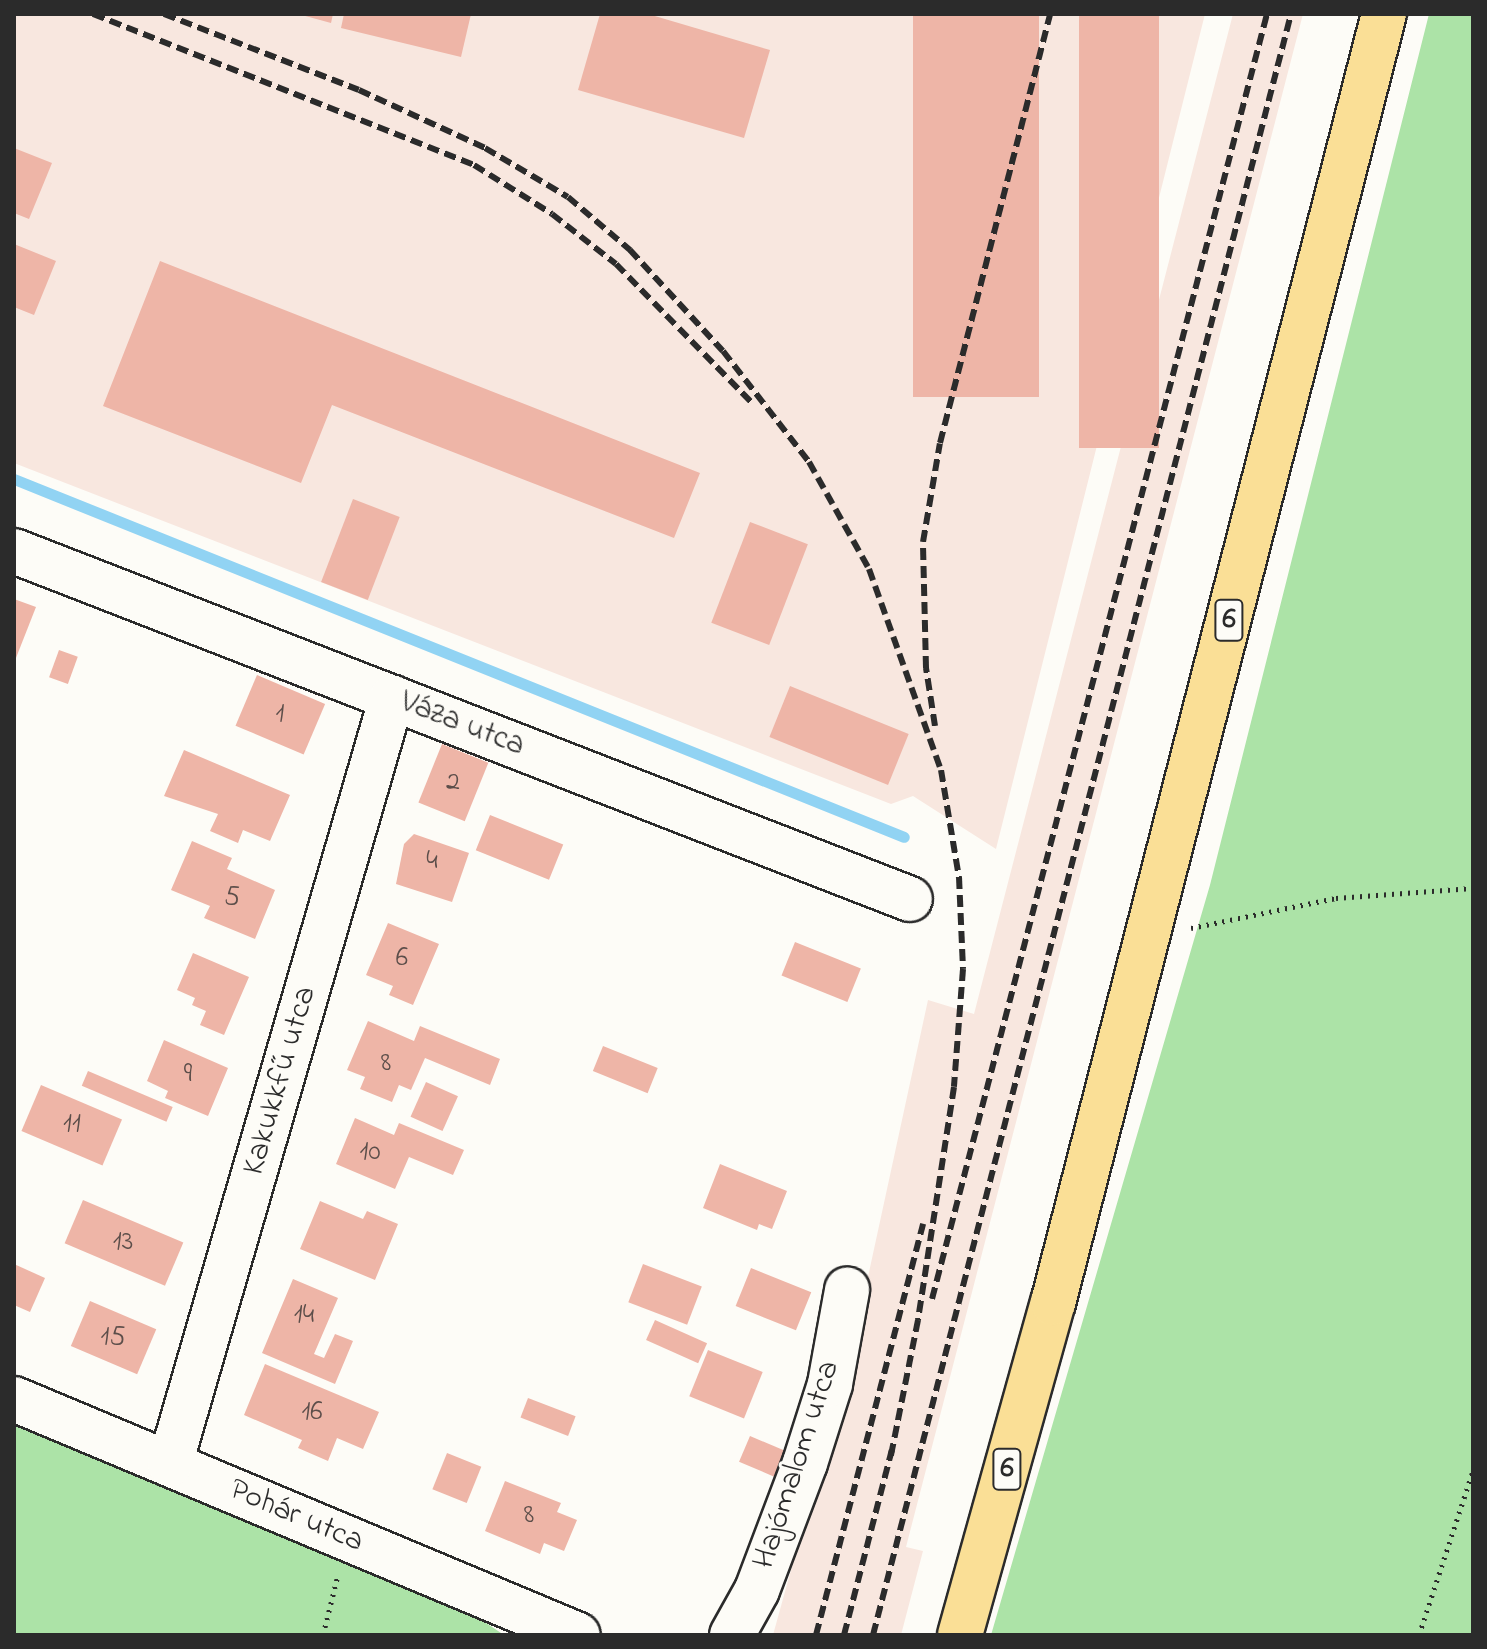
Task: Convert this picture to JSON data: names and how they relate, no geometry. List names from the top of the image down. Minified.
{"streets":{"main road":["6"],"street":["Váza utca","Kakukkfű utca","Hajómalom utca","Pohár utca"]},"crossings":[["Váza utca","Kakukkfű utca"],["Kakukkfű utca","Pohár utca"]],"house_numbers":["1","2","4","5","6","8","9","11","10","13","14","15","16","8"]}
